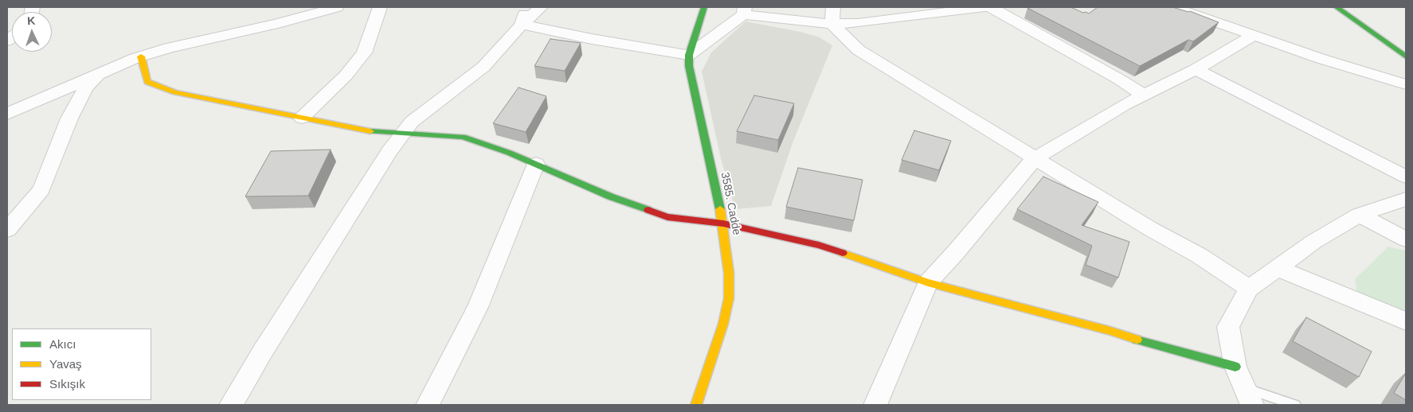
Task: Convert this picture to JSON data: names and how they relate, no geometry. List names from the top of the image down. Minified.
{"streets":{"street":["3585. Cadde"]},"legend":["Akıcı","Yavaş","Sıkışık"],"north":"top"}
